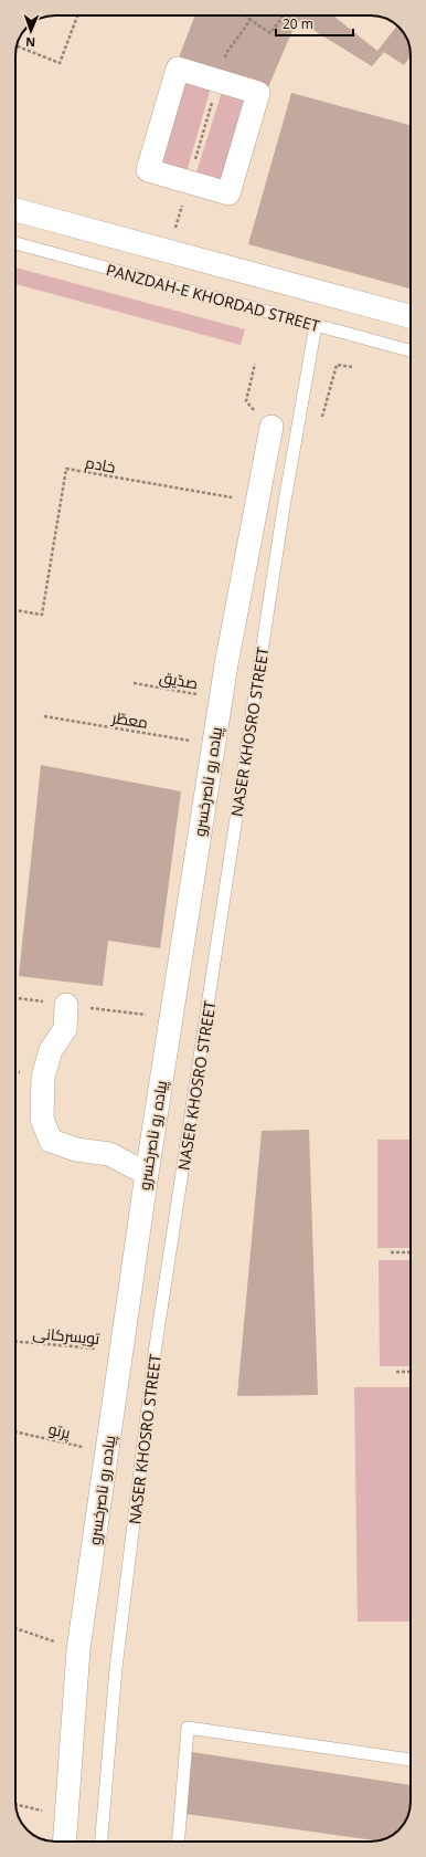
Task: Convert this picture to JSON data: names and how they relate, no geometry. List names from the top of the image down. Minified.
{"streets":{"street":["پیاده رو ناصرخسرو"],"lane":["PANZDAH-E KHORDAD STREET","NASER KHOSRO STREET"],"path":["خادم","صدّیق","معطّر","تویسرکانی","پرتو"]},"crossings":[["PANZDAH-E KHORDAD STREET","NASER KHOSRO STREET"],["خادم","پیاده رو ناصرخسرو"],["صدّیق","پیاده رو ناصرخسرو"],["معطّر","پیاده رو ناصرخسرو"],["پیاده رو ناصرخسرو","تویسرکانی"],["پیاده رو ناصرخسرو","پرتو"]],"scale_bar":"20 m","north":"bottom"}
